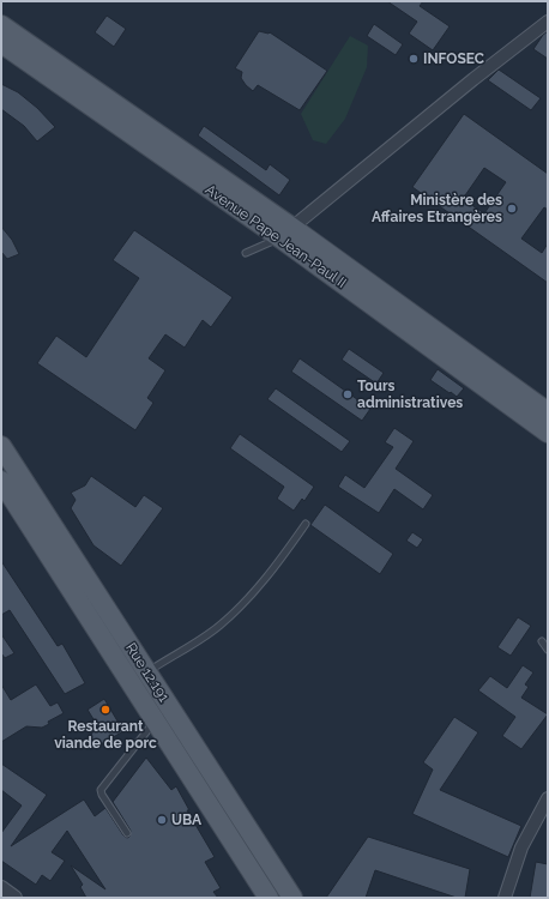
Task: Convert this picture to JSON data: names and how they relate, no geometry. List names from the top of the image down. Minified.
{"streets":{"main road":["Avenue Pape Jean-Paul II","Rue 12.191"]},"places":["INFOSEC","Ministère des Affaires Etrangères","Tours administratives","Restaurant viande de porc","UBA"]}
